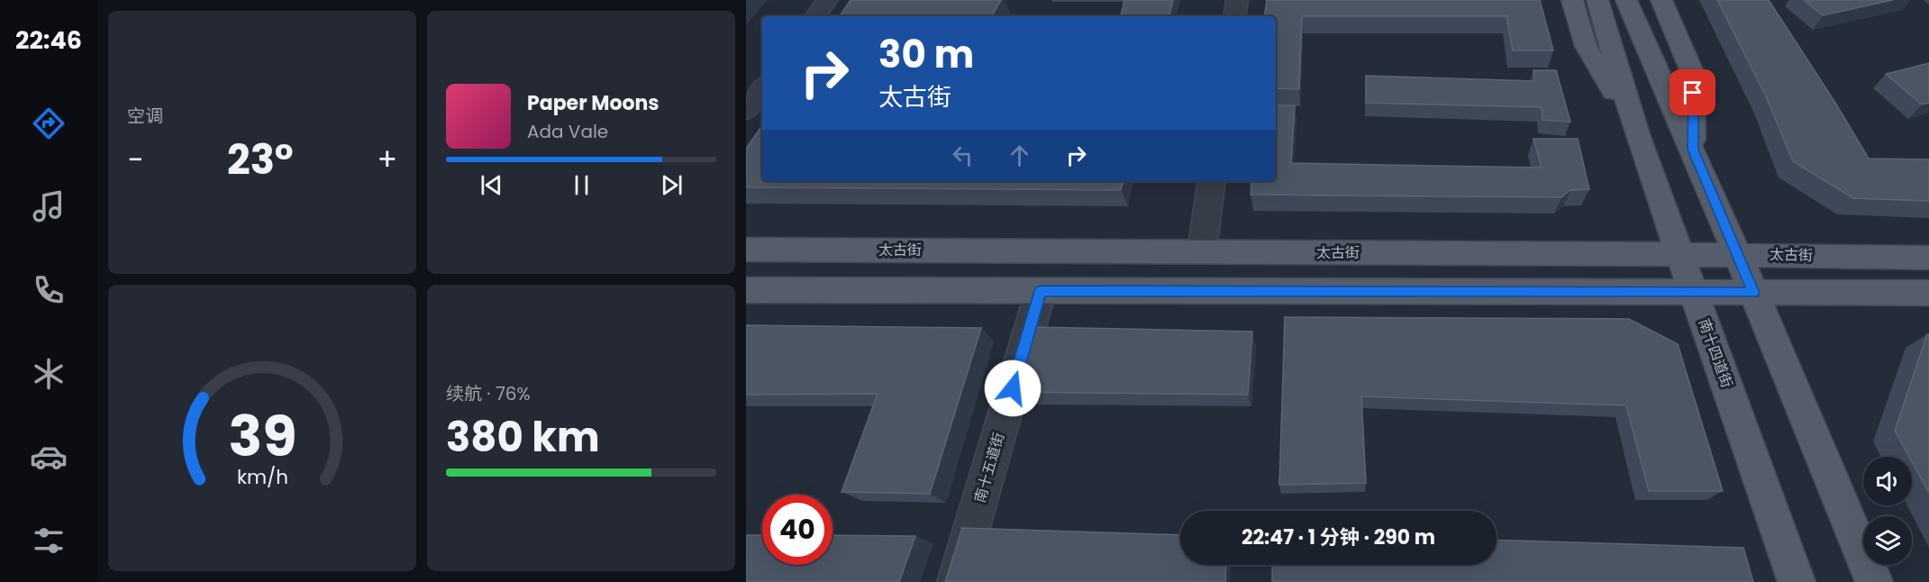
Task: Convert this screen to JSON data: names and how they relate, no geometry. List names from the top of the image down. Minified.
{"streets":{"main road":["太古街","南十四道街"],"street":["南十五道街"]},"crossings":[["太古街","南十四道街"]],"page":{"tabs":"22:46","tile":["空调",["续航 · 76%","380 km"]],"turn":["30 m","太古街"],"song":["Paper Moons","Ada Vale"],"heat":["−","23°","+"],"limit":"40","trip":"22:47 · 1 分钟 · 290 m","gauge":["39","km/h"]}}
